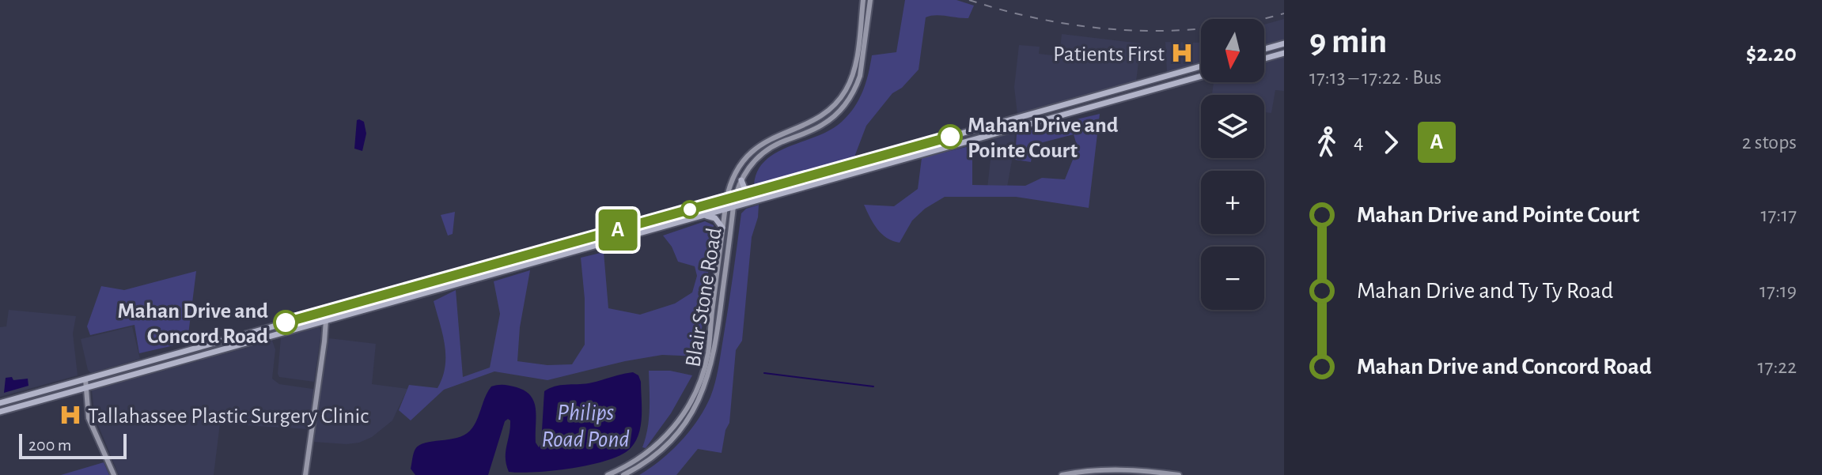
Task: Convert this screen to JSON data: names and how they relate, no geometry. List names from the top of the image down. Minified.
{"streets":{"main road":["Blair Stone Road"]},"water":["Philips Road Pond"],"places":{"hospital":["Patients First","Tallahassee Plastic Surgery Clinic"],"other":["Mahan Drive and Pointe Court","Mahan Drive and Concord Road"]},"lines":["bus line A"],"scale_bar":"200 m","north":"bottom","page":{"on_map":"A","heading":["9 min","17:13 – 17:22 · Bus","$2.20"],"map_buttons":["+","−"],"legs":["4","A","2 stops"],"list":[{"name":"Mahan Drive and Pointe Court","value":"17:17"},{"name":"Mahan Drive and Ty Ty Road","value":"17:19"},{"name":"Mahan Drive and Concord Road","value":"17:22"}],"scale":"200 m"}}
